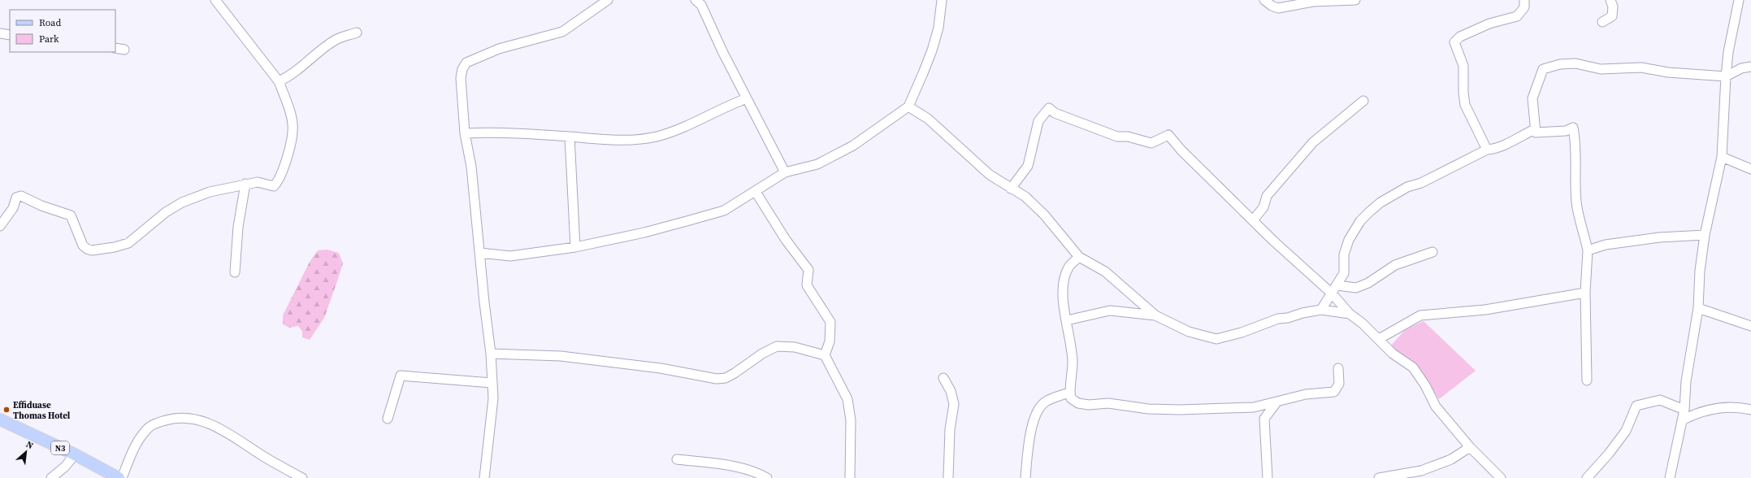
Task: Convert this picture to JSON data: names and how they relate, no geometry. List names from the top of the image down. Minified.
{"streets":{"main road":["N3"]},"places":["Effiduase Thomas Hotel"],"legend":["Road","Park"],"north":"top right"}
